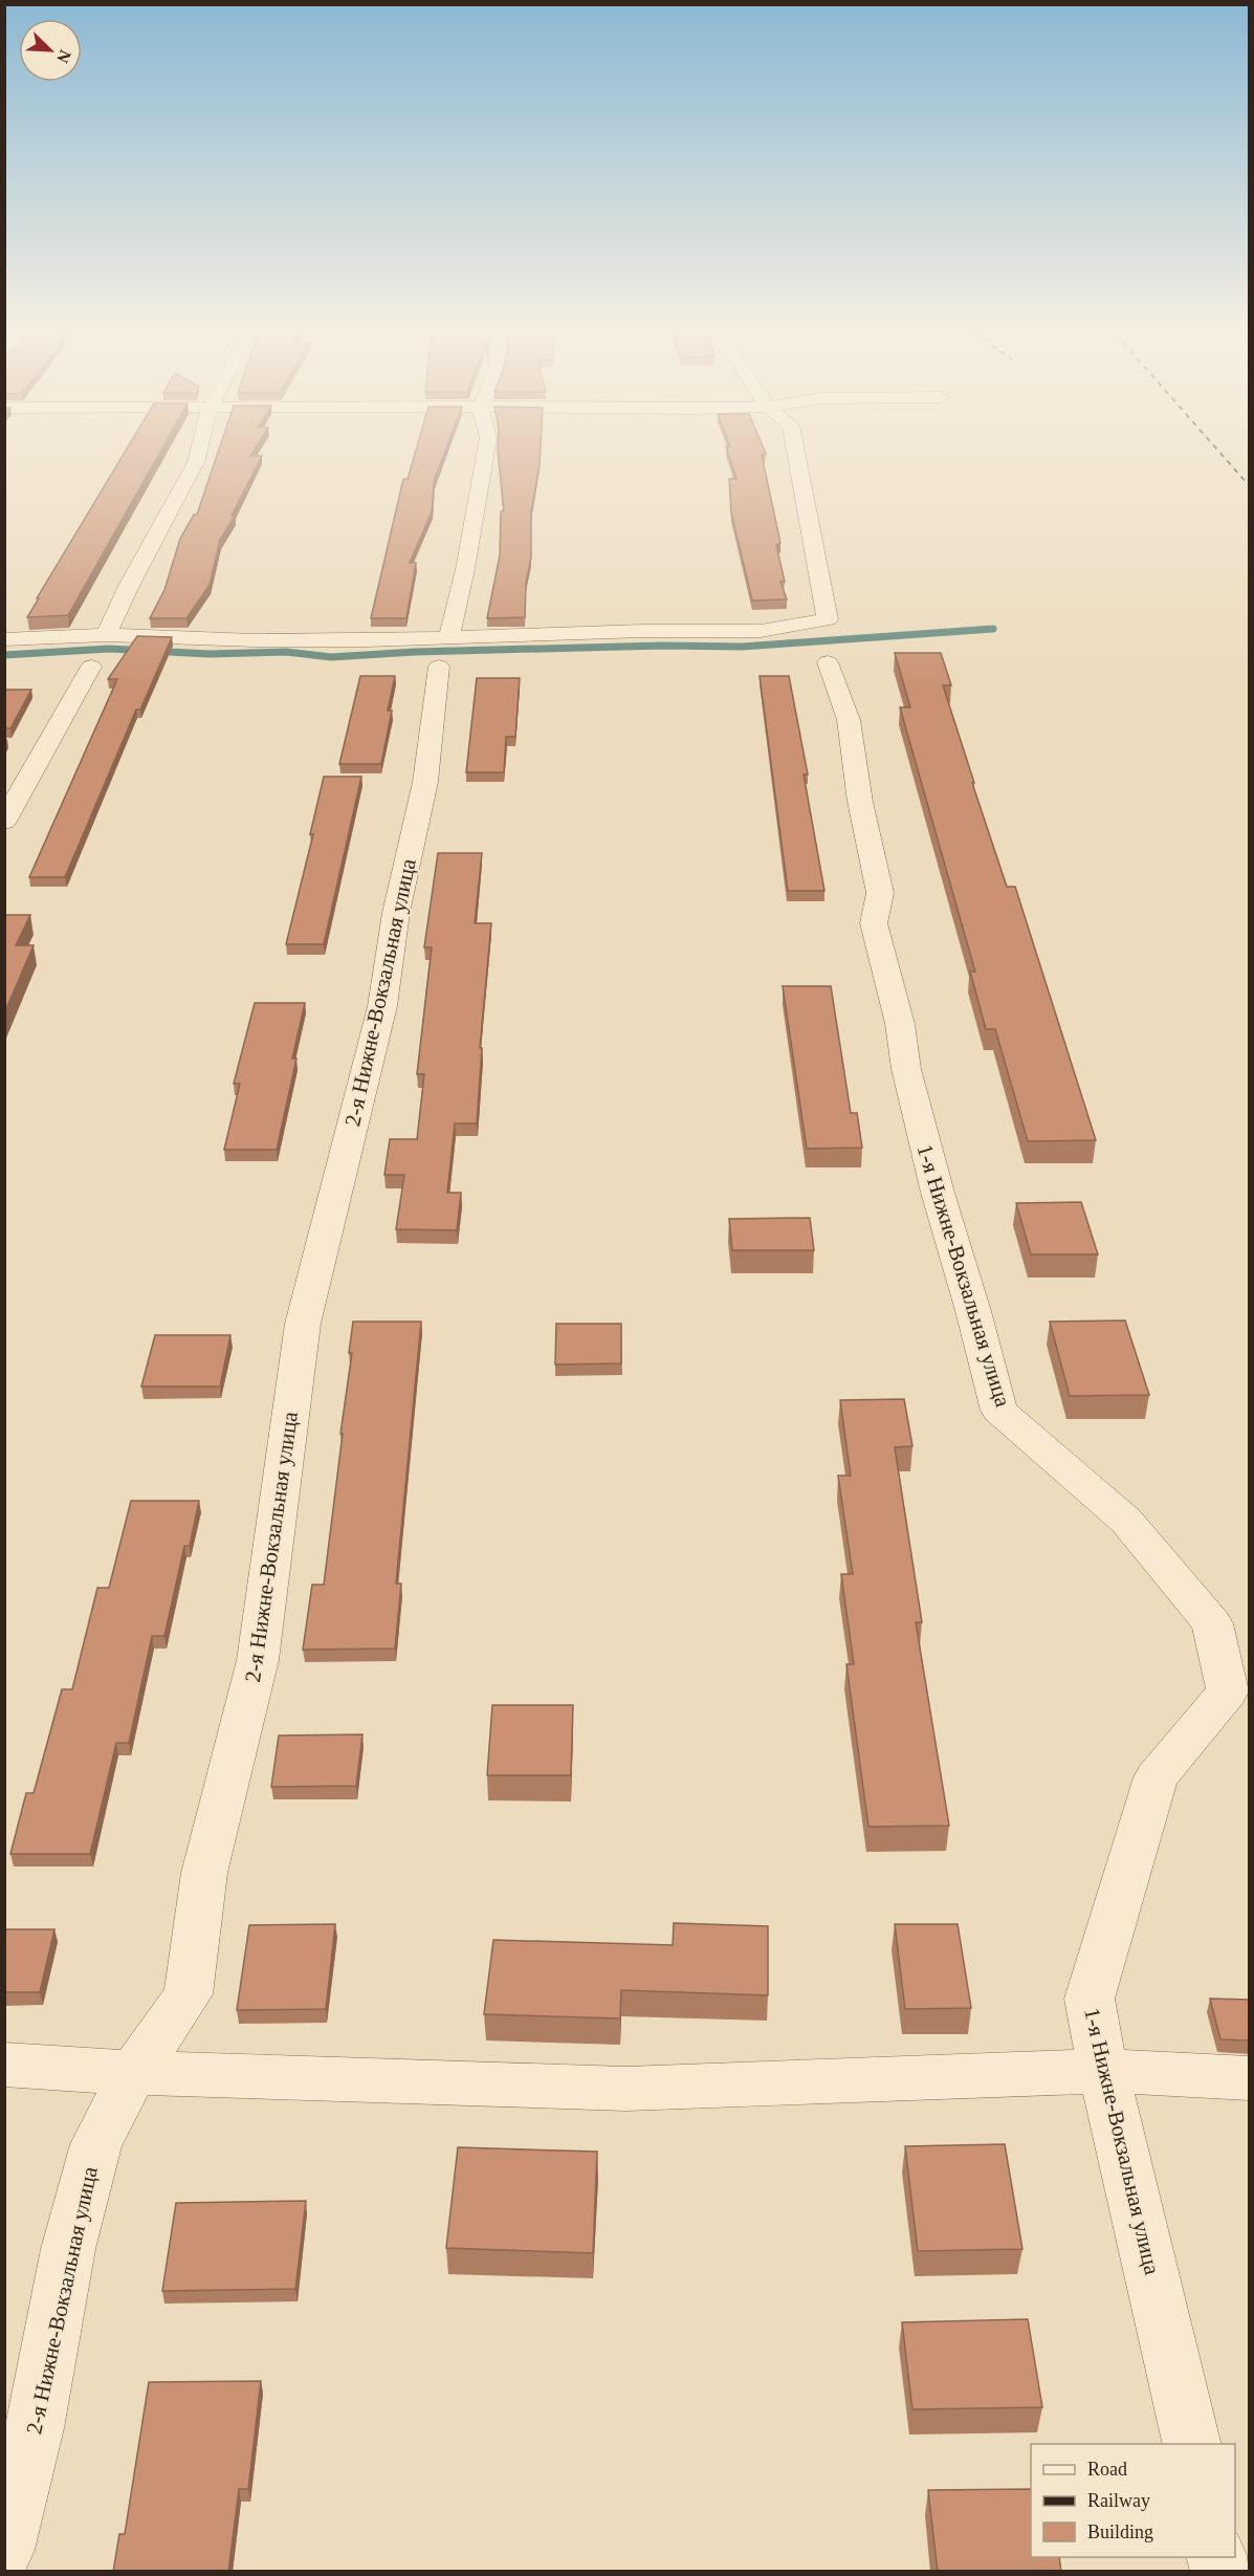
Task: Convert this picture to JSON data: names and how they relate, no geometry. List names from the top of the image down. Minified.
{"streets":{"street":["2-я Нижне-Вокзальная улица","1-я Нижне-Вокзальная улица"]},"legend":["Road","Railway","Building"],"north":"bottom right"}
